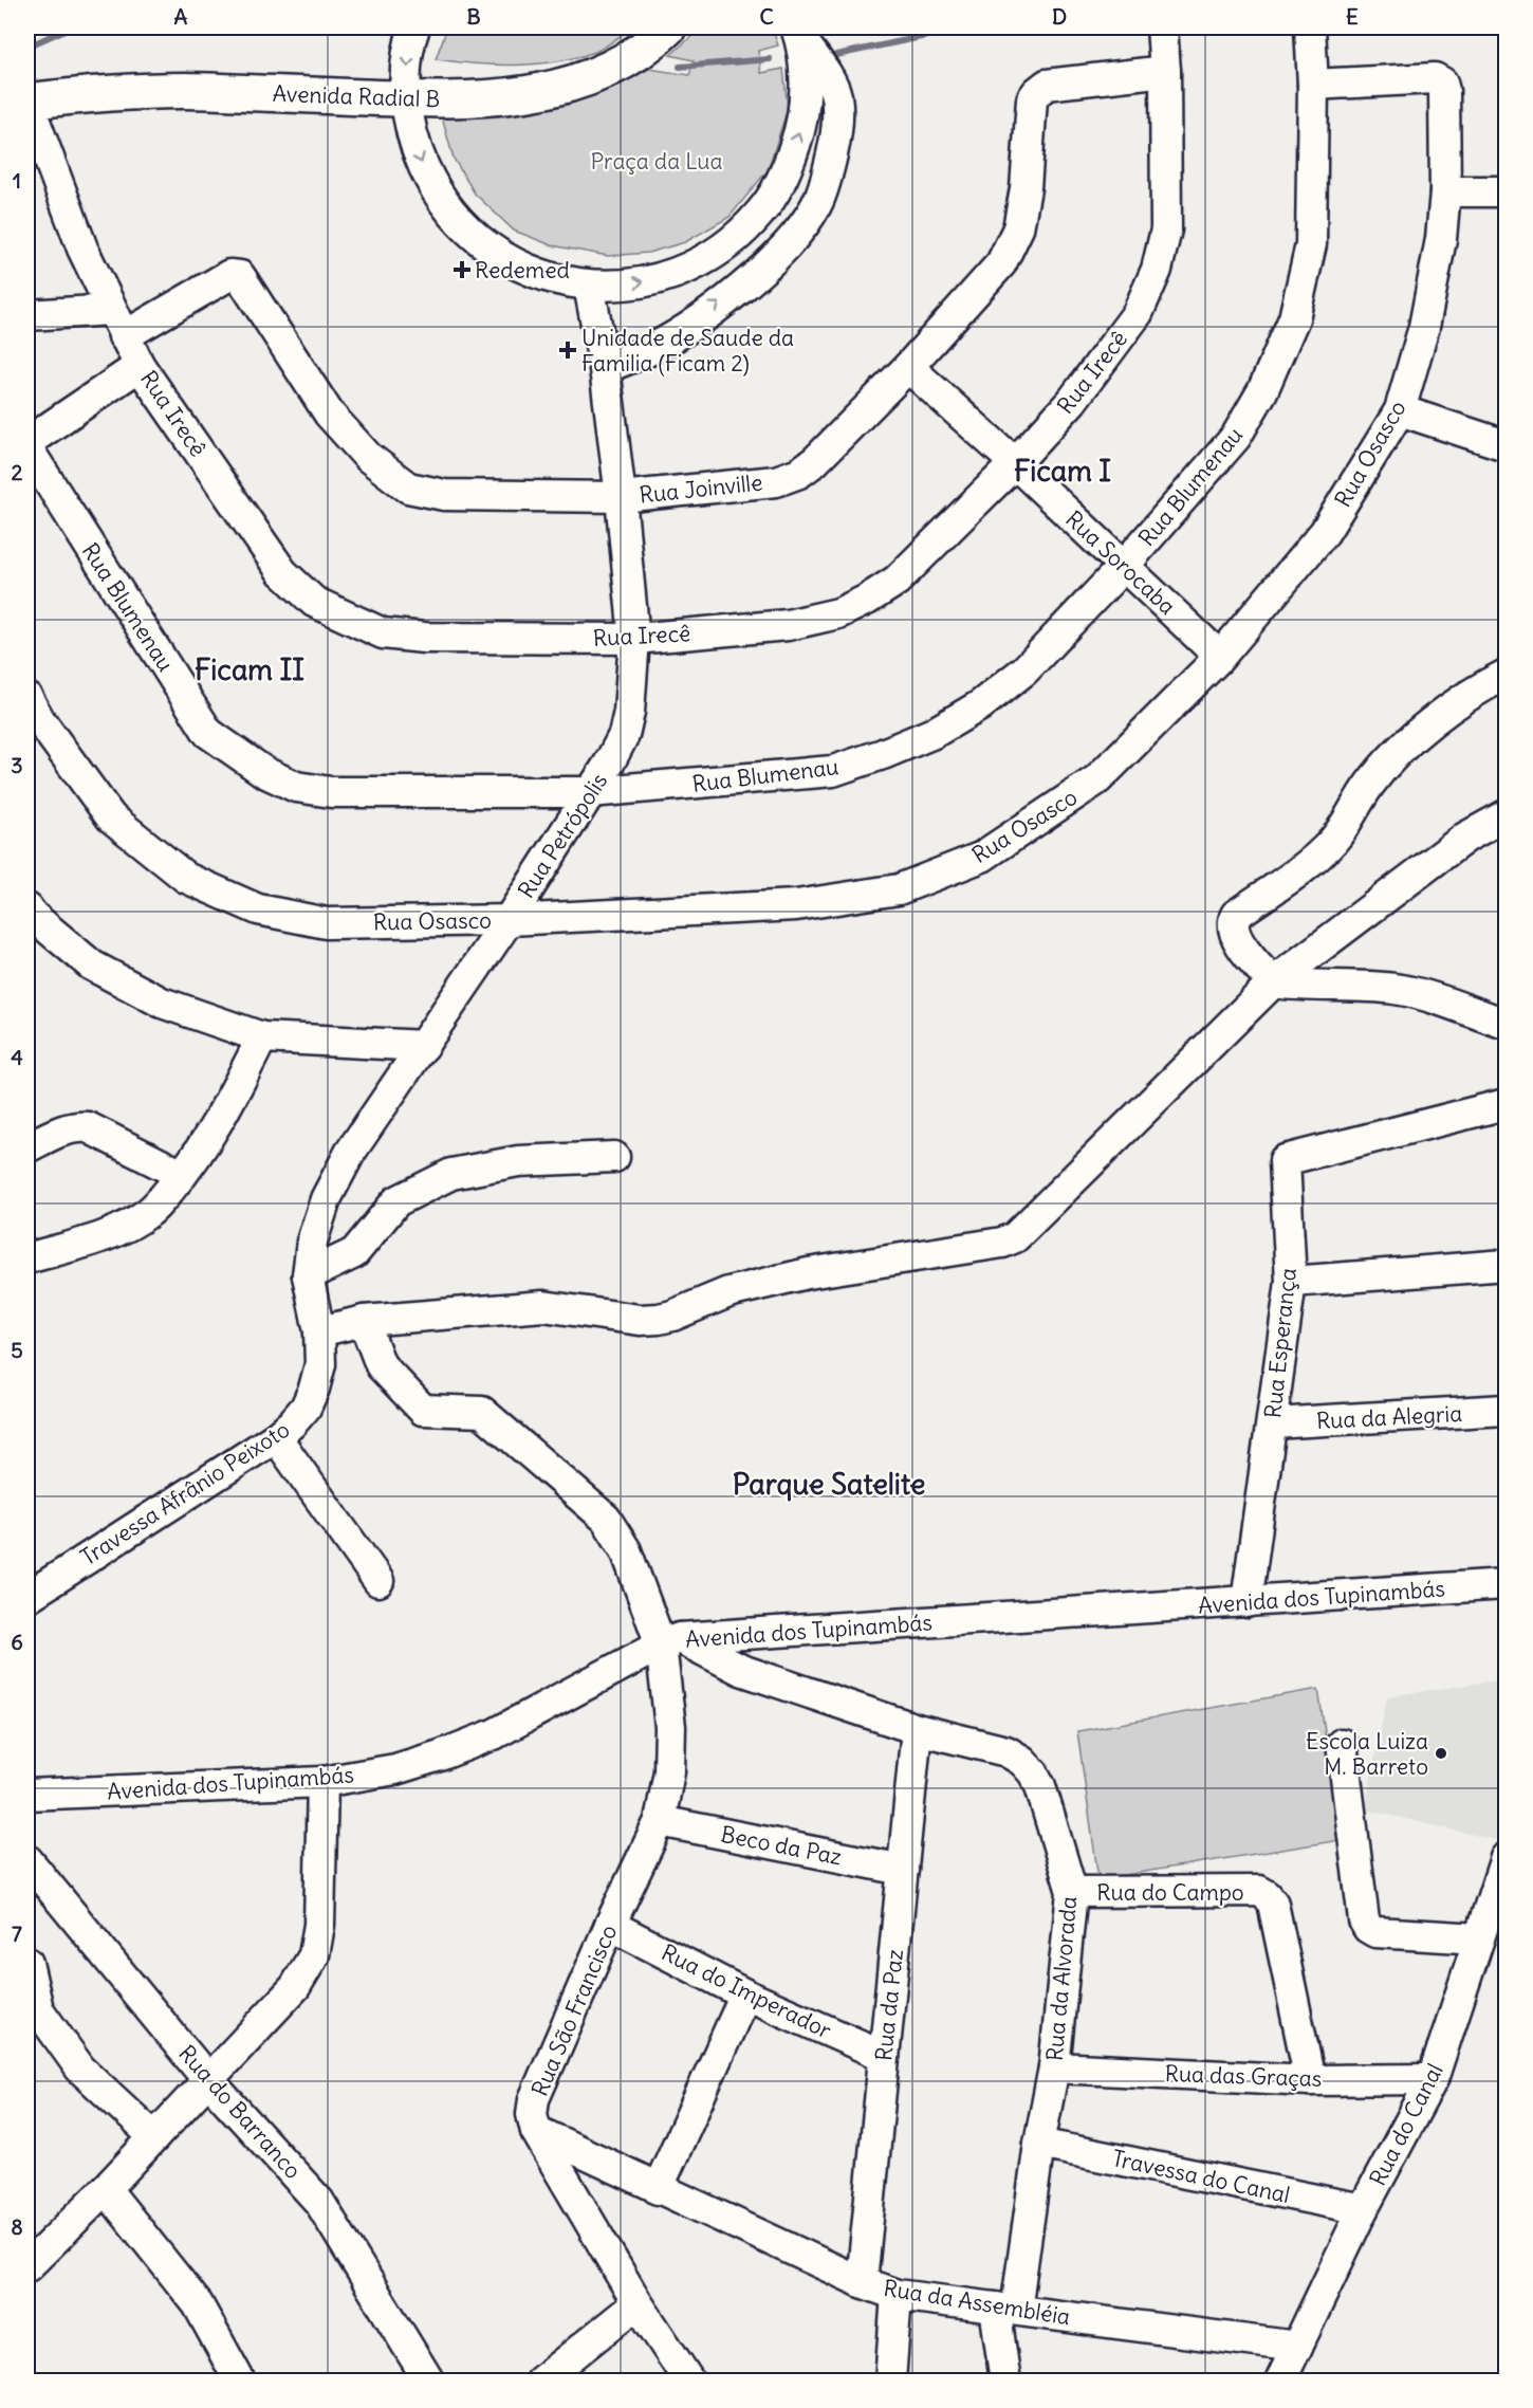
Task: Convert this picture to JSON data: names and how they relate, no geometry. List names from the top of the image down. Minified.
{"streets":{"main road":["Avenida Radial B"],"street":["Rua Irecê","Rua Osasco","Rua Blumenau","Rua Joinville","Rua Sorocaba","Rua Petrópolis","Rua Esperança","Rua da Alegria","Travessa Afrânio Peixoto","Avenida dos Tupinambás","Beco da Paz","Rua do Campo","Rua da Alvorada","Rua do Imperador","Rua da Paz","Rua São Francisco","Rua das Graças","Rua do Barranco","Rua do Canal","Travessa do Canal","Rua da Assembléia"]},"crossings":[["Avenida Radial B","Rua Irecê"],["Rua Irecê","Rua Joinville"],["Rua Irecê","Rua Sorocaba"],["Rua Irecê","Rua Petrópolis"],["Rua Osasco","Rua Blumenau"],["Rua Osasco","Rua Sorocaba"],["Rua Osasco","Rua Petrópolis"],["Rua Blumenau","Rua Sorocaba"],["Rua Blumenau","Rua Petrópolis"],["Rua Joinville","Rua Sorocaba"],["Rua Joinville","Rua Petrópolis"],["Rua Petrópolis","Travessa Afrânio Peixoto"],["Rua Esperança","Rua da Alegria"],["Rua Esperança","Avenida dos Tupinambás"],["Avenida dos Tupinambás","Rua da Alvorada"],["Avenida dos Tupinambás","Rua São Francisco"],["Beco da Paz","Rua da Paz"],["Beco da Paz","Rua São Francisco"],["Rua do Campo","Rua da Alvorada"],["Rua do Campo","Rua das Graças"],["Rua da Alvorada","Rua da Paz"],["Rua da Alvorada","Rua São Francisco"],["Rua da Alvorada","Rua das Graças"],["Rua da Alvorada","Travessa do Canal"],["Rua da Alvorada","Rua da Assembléia"],["Rua do Imperador","Rua da Paz"],["Rua do Imperador","Rua São Francisco"],["Rua da Paz","Rua da Assembléia"],["Rua São Francisco","Rua da Assembléia"],["Rua das Graças","Rua do Canal"],["Rua do Canal","Travessa do Canal"],["Rua do Canal","Rua da Assembléia"]],"districts":["Ficam I","Ficam II","Parque Satelite"],"parks":["Praça da Lua"],"places":{"health":["Redemed","Unidade de Saude da Familia (Ficam 2)"],"other":["Escola Luiza M. Barreto"]},"grid":{"columns":["A","B","C","D","E"],"rows":["1","2","3","4","5","6","7","8"]}}
